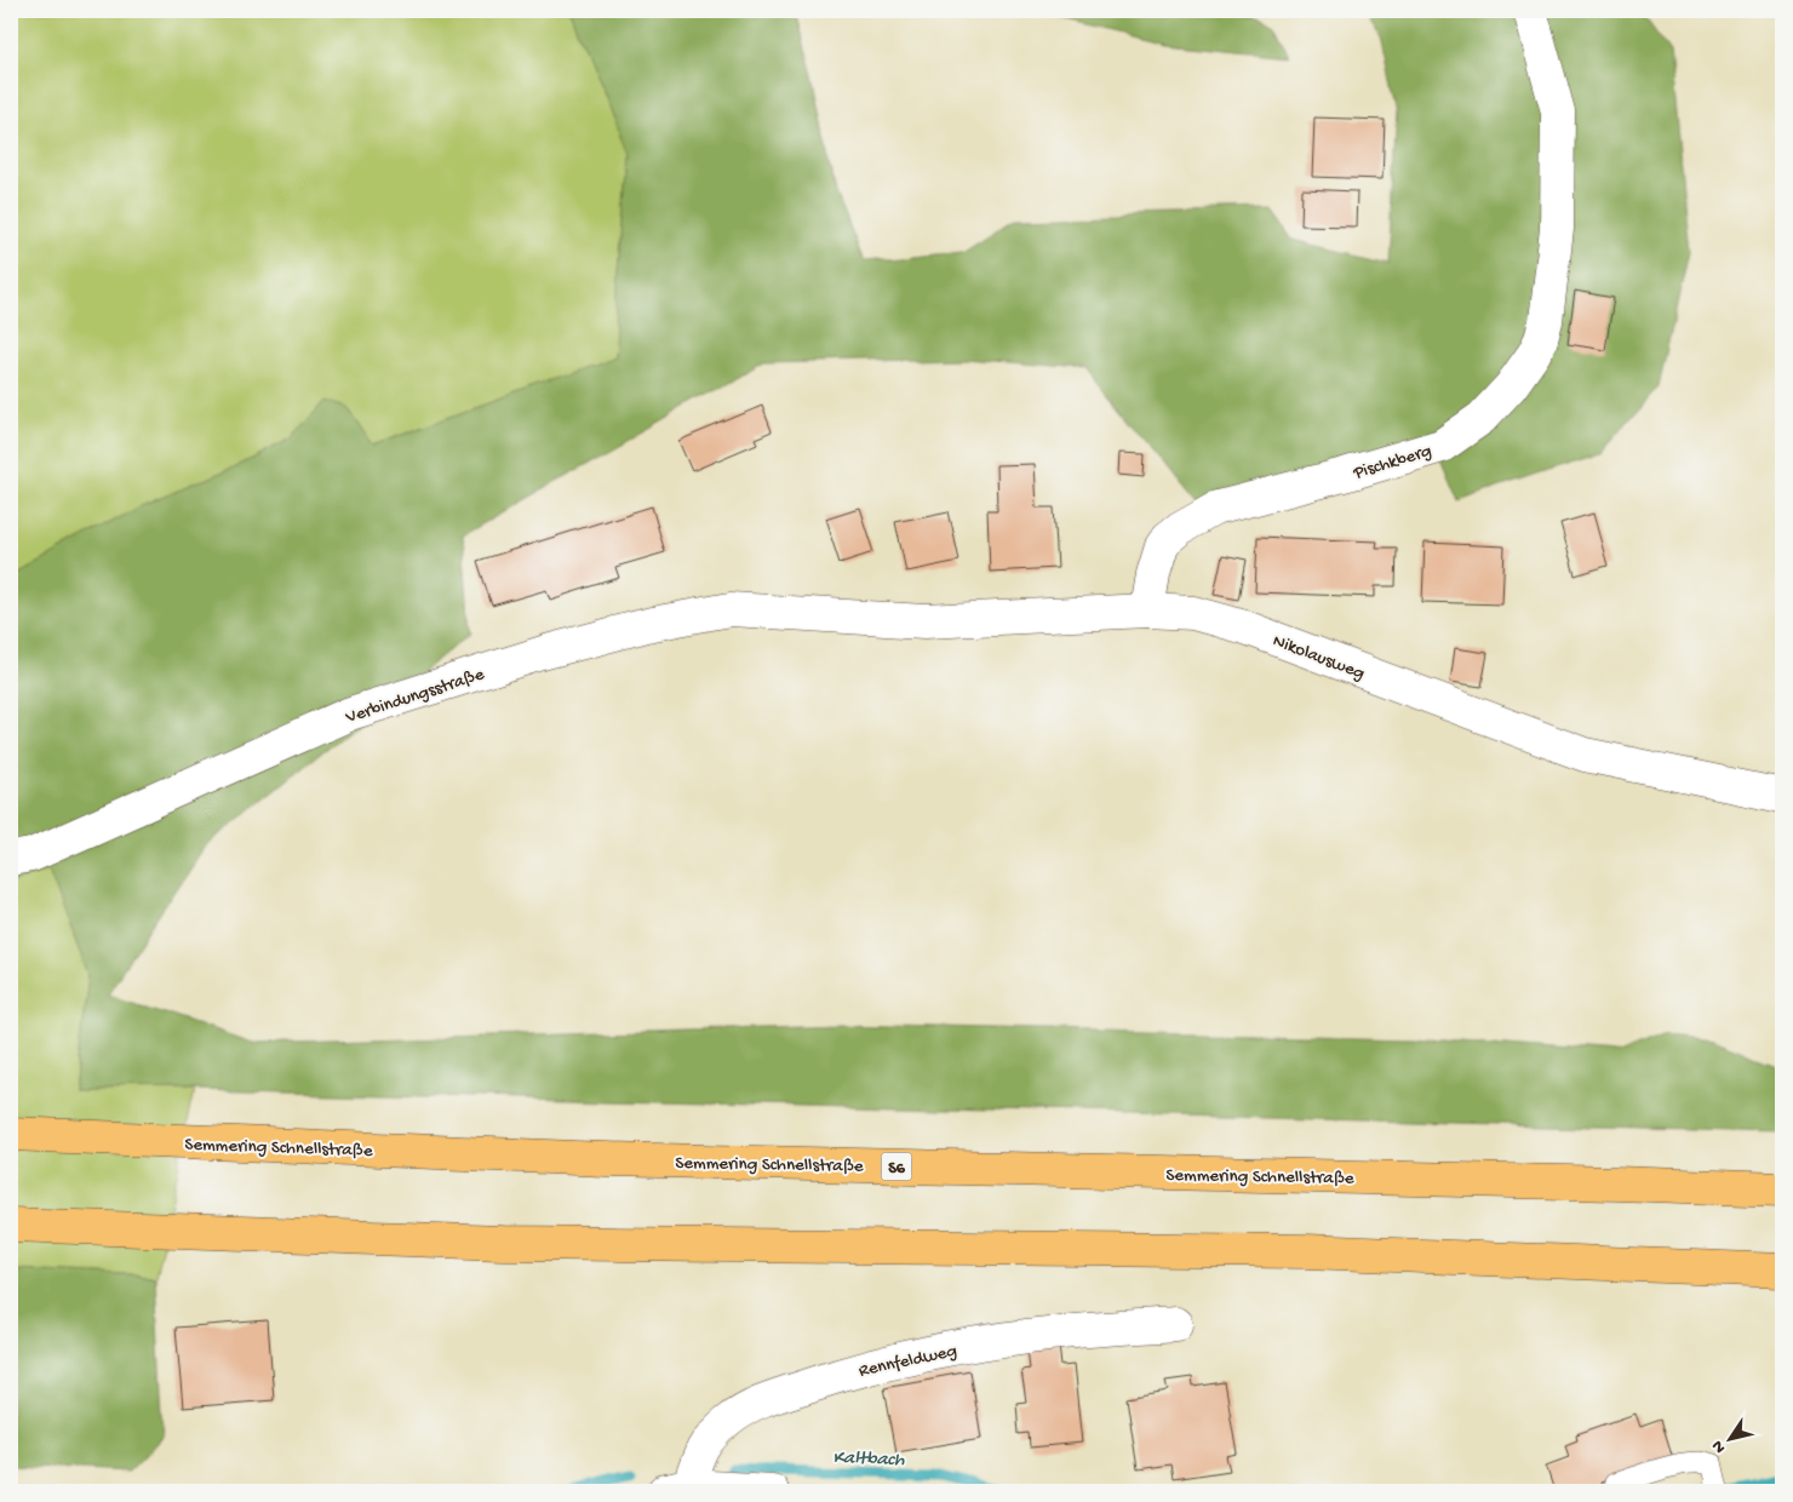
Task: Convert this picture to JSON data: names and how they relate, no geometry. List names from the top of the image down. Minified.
{"streets":{"highway":["Semmering Schnellstraße","S6"],"street":["Pischkberg","Nikolausweg","Verbindungsstraße","Rennfeldweg"]},"crossings":[["Pischkberg","Nikolausweg"],["Nikolausweg","Verbindungsstraße"]],"water":["Kaltbach"],"north":"bottom left"}
